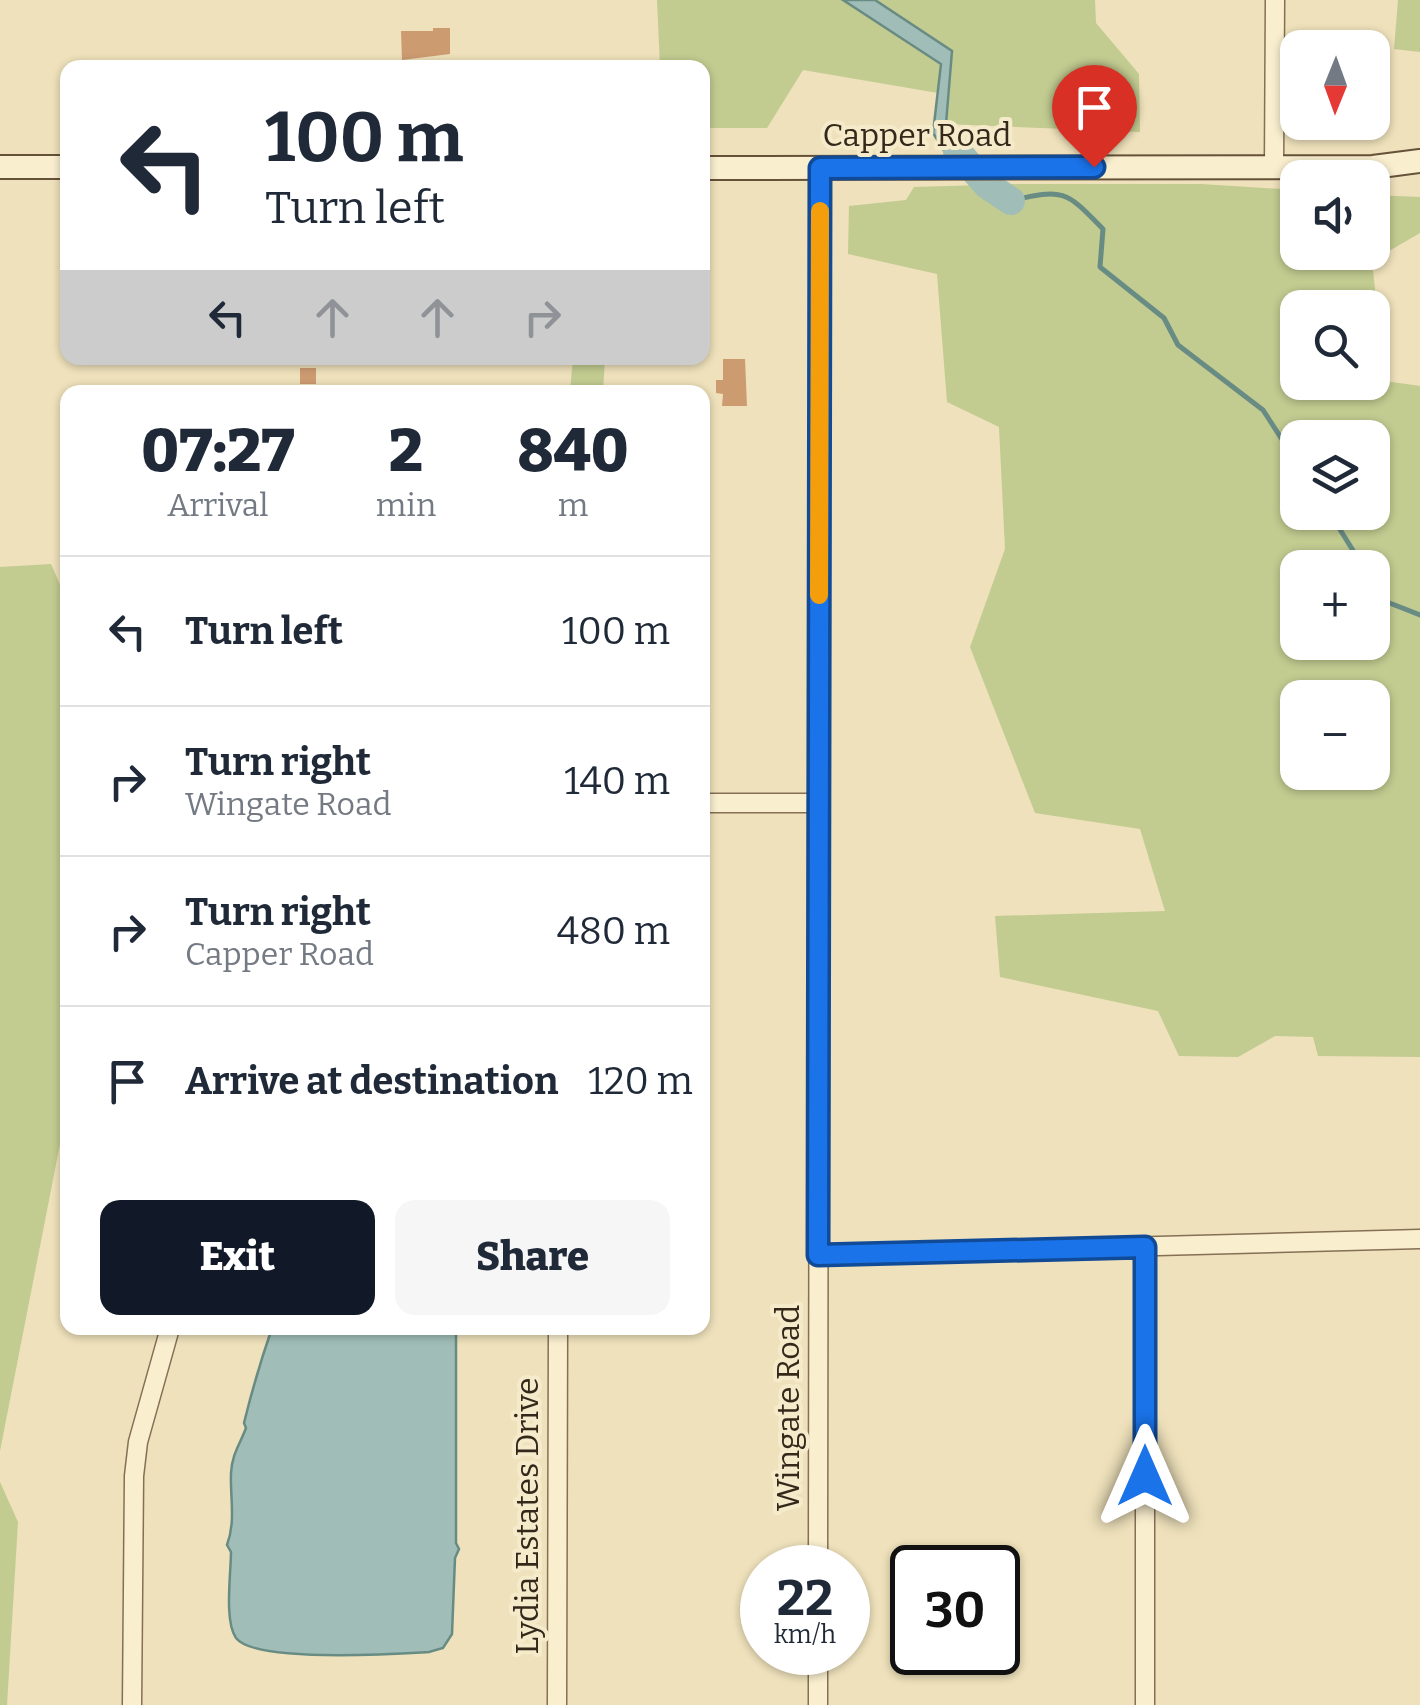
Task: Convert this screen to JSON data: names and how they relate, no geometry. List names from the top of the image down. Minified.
{"streets":{"street":["Capper Road","Wingate Road","Lydia Estates Drive"]},"crossings":[["Capper Road","Wingate Road"]],"north":"bottom","page":{"map_buttons":["+","−"],"turn":["100 m","Turn left"],"eta":["07:27","Arrival","2","min","840","m"],"list":[{"name":"Turn left","value":"100 m"},{"name":"Turn right","note":"Wingate Road","value":"140 m"},{"name":"Turn right","note":"Capper Road","value":"480 m"},{"name":"Arrive at destination","value":"120 m"}],"buttons":["Exit","Share"],"speed":"22 km/h","limit":"30"}}
